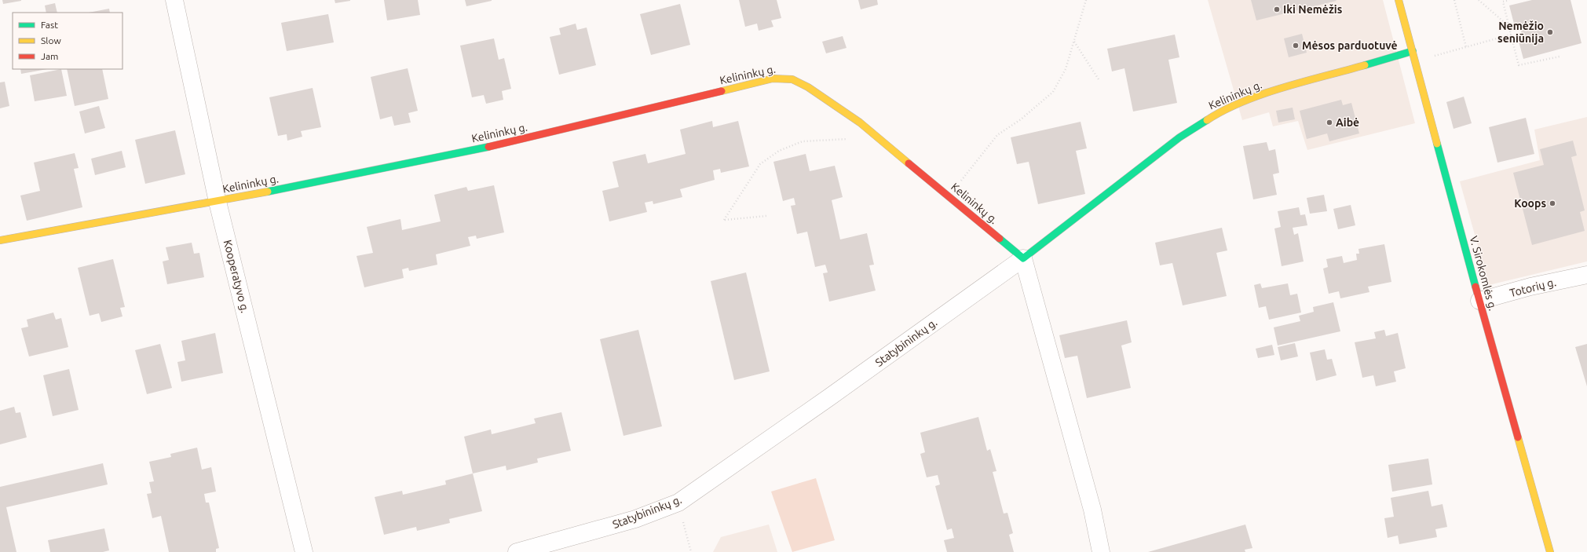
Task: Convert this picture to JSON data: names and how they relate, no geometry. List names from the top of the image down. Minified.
{"streets":{"street":["Kelininkų g.","V. Sirokomlės g.","Kooperatyvo g.","Totorių g.","Statybininkų g."]},"crossings":[["Kelininkų g.","V. Sirokomlės g."],["Kelininkų g.","Kooperatyvo g."],["Kelininkų g.","Statybininkų g."],["V. Sirokomlės g.","Totorių g."]],"places":["Iki Nemėžis","Nemėžio seniūnija","Mėsos parduotuvė","Aibė","Koops"],"legend":["Fast","Slow","Jam"]}
